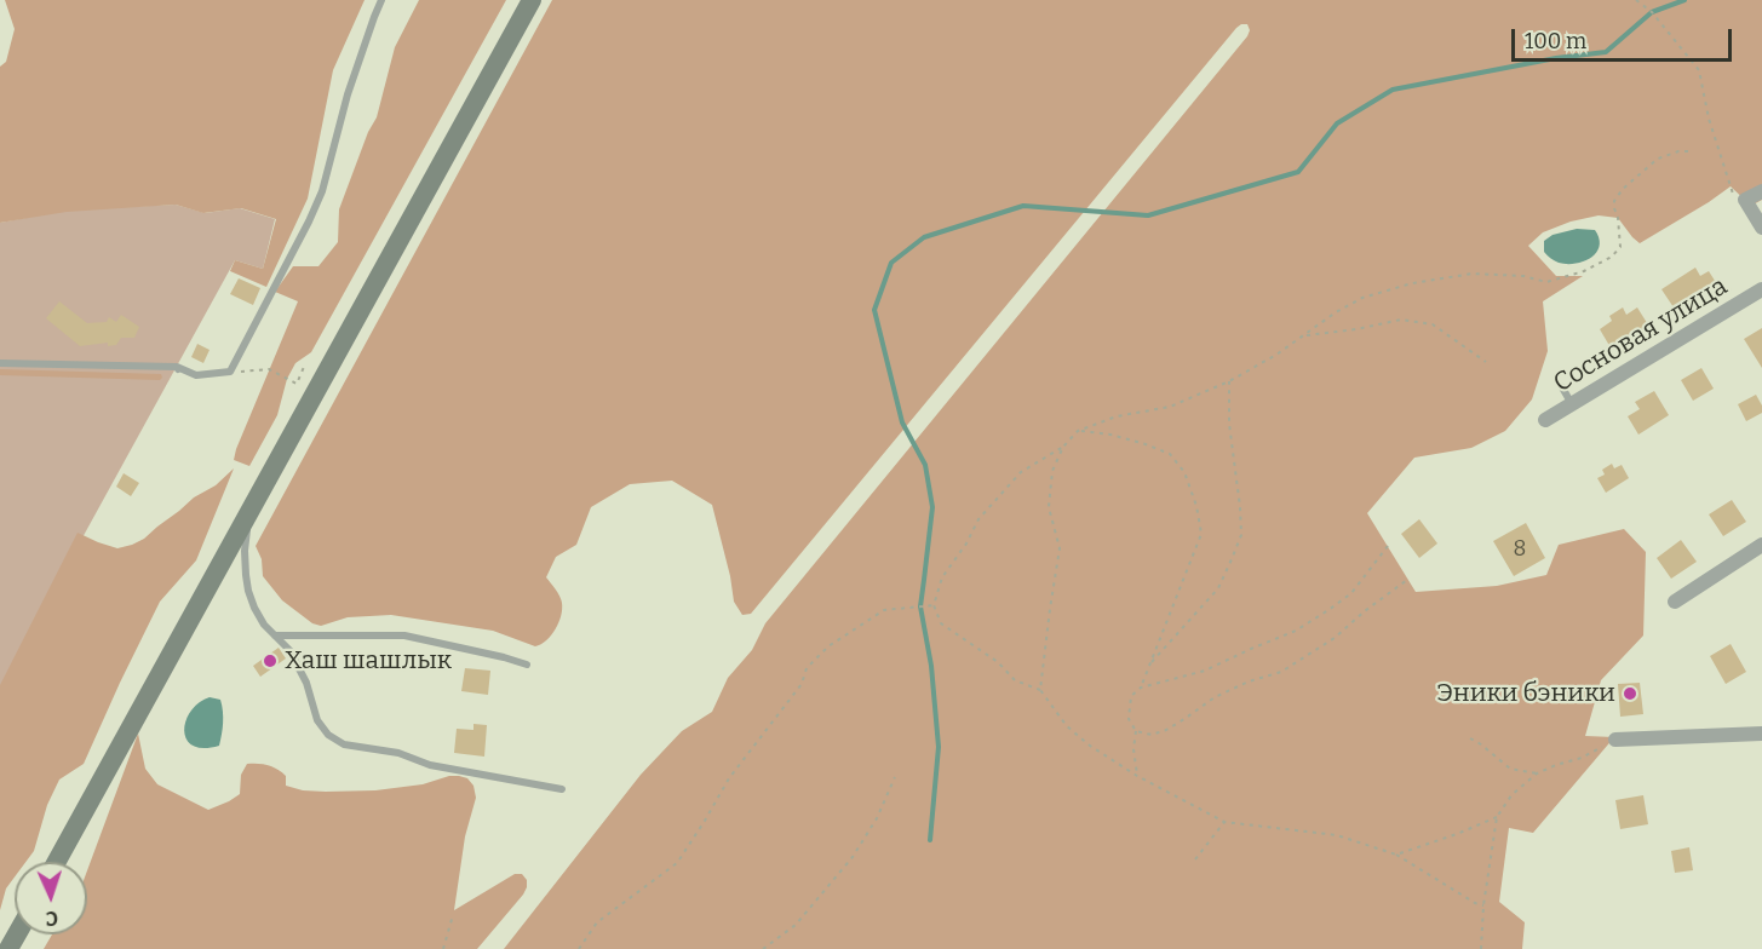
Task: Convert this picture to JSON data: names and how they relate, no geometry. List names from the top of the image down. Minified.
{"streets":{"street":["Сосновая улица"]},"places":["Хаш шашлык","Эники бэники"],"house_numbers":["8"],"scale_bar":"100 m","north":"bottom"}
